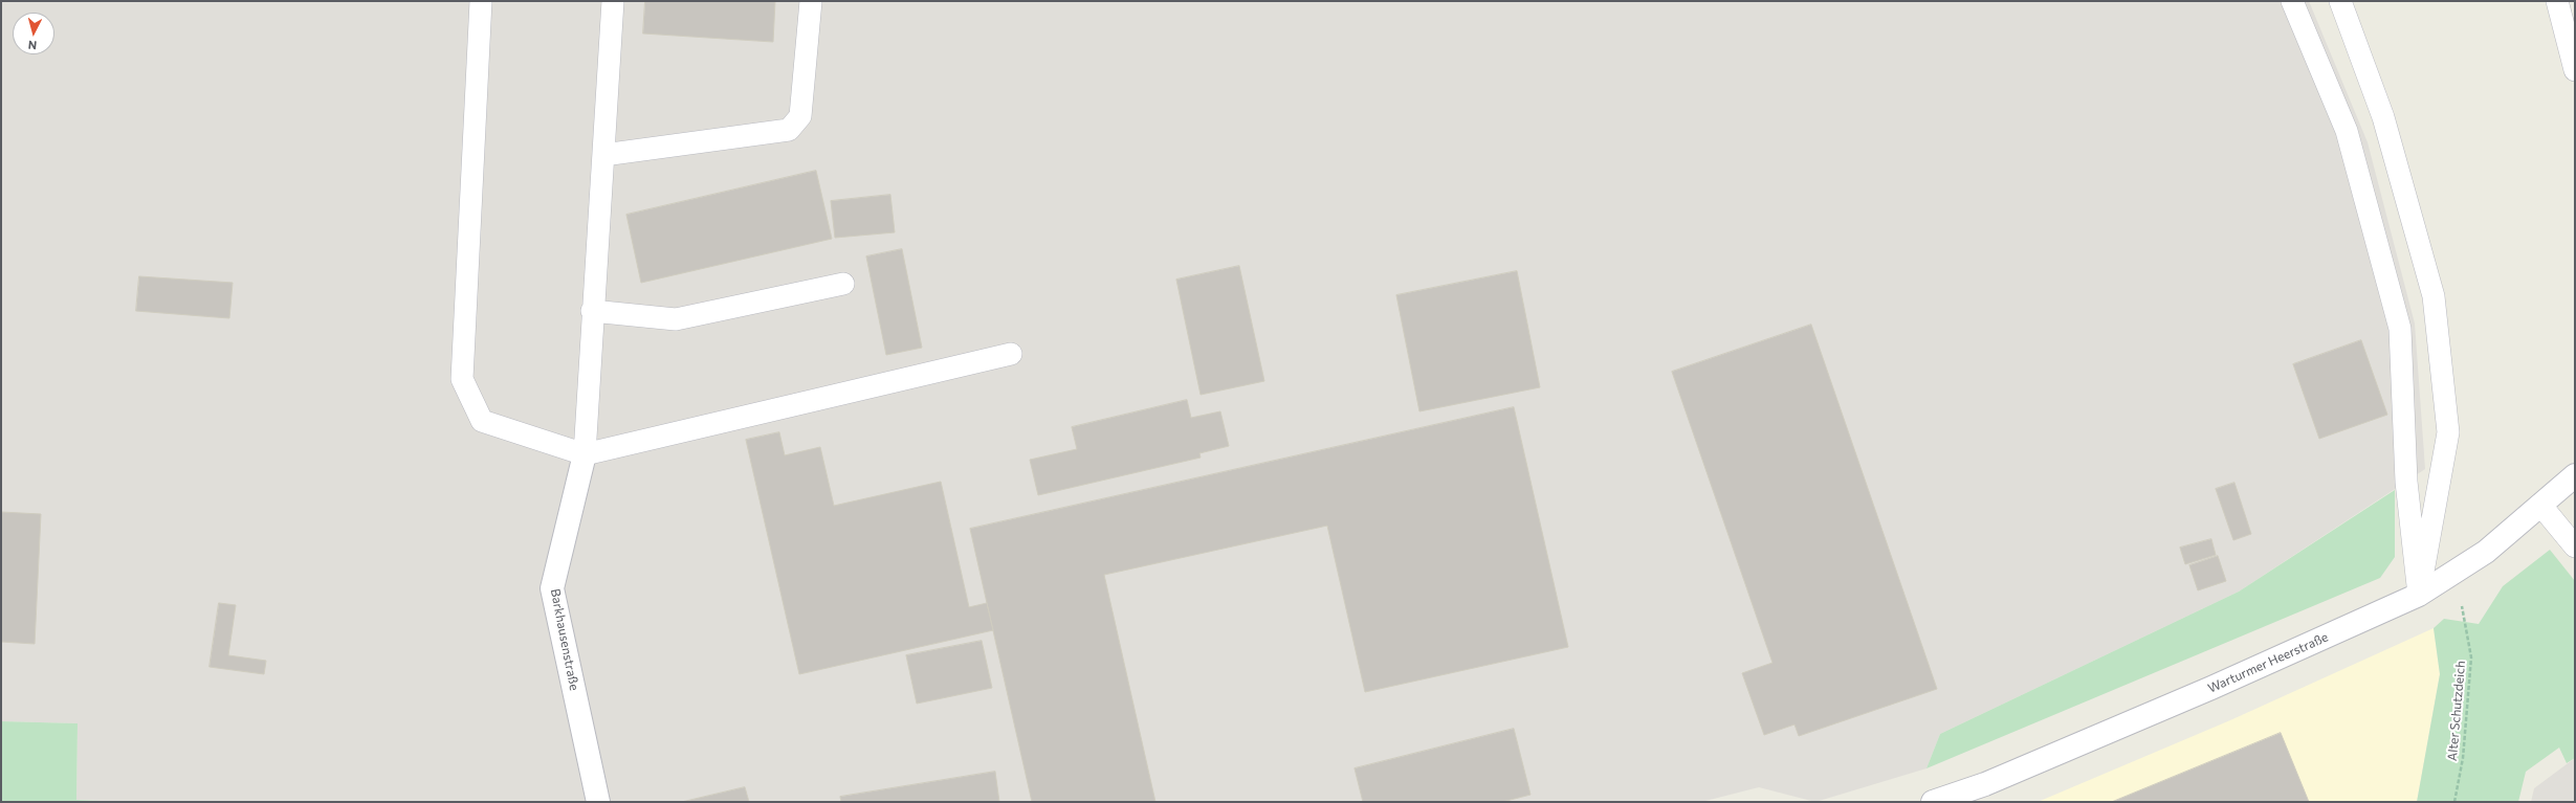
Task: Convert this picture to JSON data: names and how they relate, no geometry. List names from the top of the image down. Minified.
{"streets":{"street":["Barkhausenstraße","Warturmer Heerstraße"],"path":["Alter Schutzdeich"]},"crossings":[["Warturmer Heerstraße","Alter Schutzdeich"]],"north":"bottom"}
